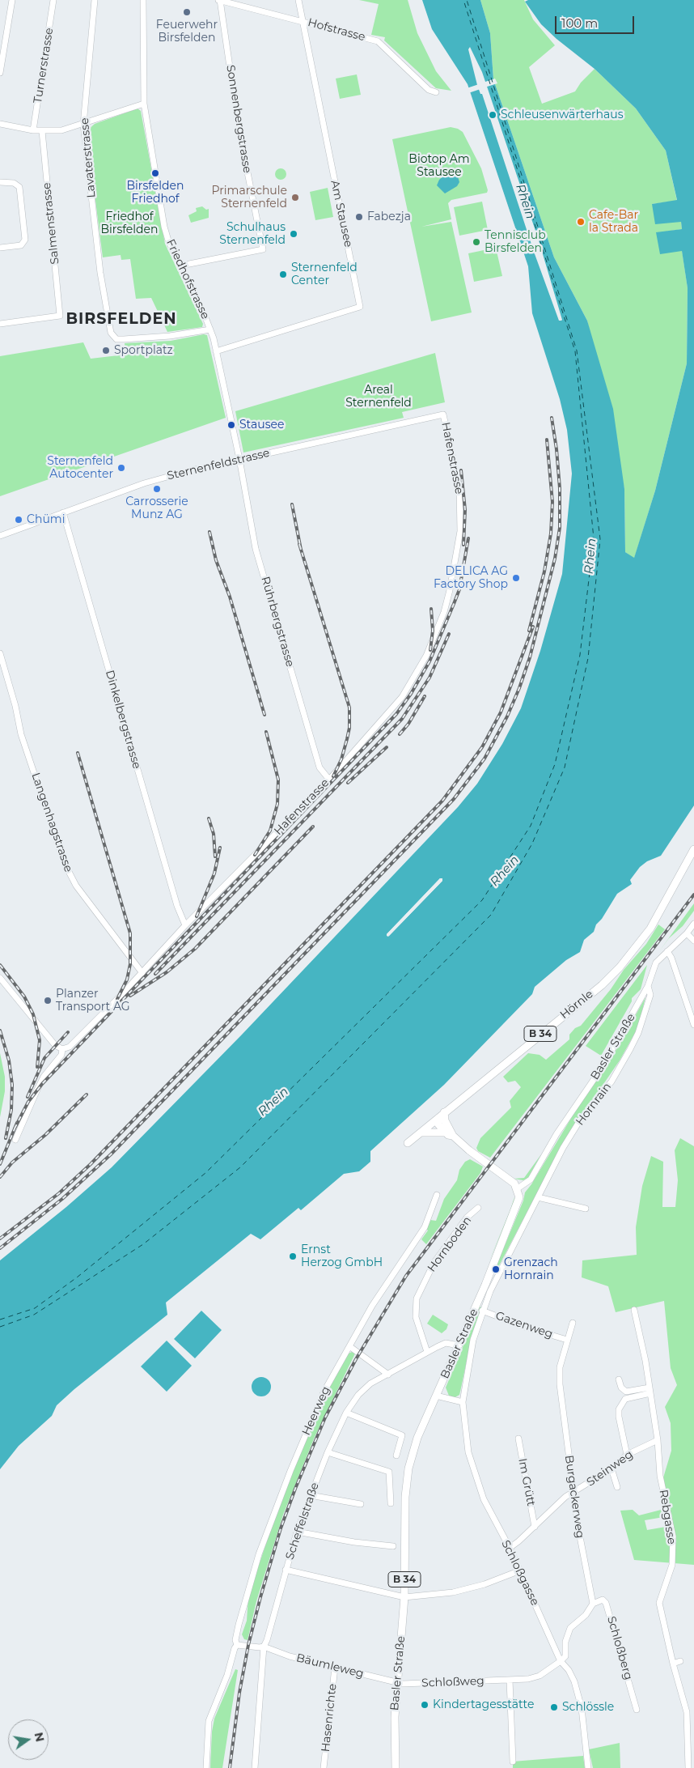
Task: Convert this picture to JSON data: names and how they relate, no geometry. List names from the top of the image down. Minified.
{"streets":{"main road":["Hörnle","B 34","Basler Straße"],"street":["Hofstrasse","Turnerstrasse","Sonnenbergstrasse","Lavaterstrasse","Am Stausee","Salmenstrasse","Friedhofstrasse","Hafenstrasse","Sternenfeldstrasse","Rührbergstrasse","Dinkelbergstrasse","Langenhagstrasse","Hornrain","Hornboden","Gazenweg","Heerweg","Steinweg","Im Grütt","Burgackerweg","Rebgasse","Scheffelstraße","Schloßgasse","Schloßberg","Bäumleweg","Schloßweg","Hasenrichte"]},"crossings":[["Hofstrasse","Sonnenbergstrasse"],["Hofstrasse","Am Stausee"],["Sonnenbergstrasse","Friedhofstrasse"],["Lavaterstrasse","Friedhofstrasse"],["Am Stausee","Friedhofstrasse"],["Friedhofstrasse","Sternenfeldstrasse"],["Friedhofstrasse","Rührbergstrasse"],["Hafenstrasse","Sternenfeldstrasse"],["Hafenstrasse","Rührbergstrasse"],["Hafenstrasse","Dinkelbergstrasse"],["Hafenstrasse","Langenhagstrasse"],["Sternenfeldstrasse","Rührbergstrasse"],["Sternenfeldstrasse","Dinkelbergstrasse"],["Hörnle","B 34"],["Basler Straße","Hornrain"],["Basler Straße","Scheffelstraße"],["Basler Straße","Bäumleweg"],["Basler Straße","Schloßweg"],["Hornrain","Gazenweg"],["Hornrain","Schloßgasse"],["Hornboden","Scheffelstraße"],["Gazenweg","Burgackerweg"],["Heerweg","Bäumleweg"],["Steinweg","Im Grütt"],["Steinweg","Burgackerweg"],["Steinweg","Rebgasse"],["Steinweg","Schloßgasse"],["Burgackerweg","Schloßberg"],["Scheffelstraße","Bäumleweg"],["Schloßgasse","Schloßweg"],["Bäumleweg","Schloßweg"],["Bäumleweg","Hasenrichte"]],"districts":["BIRSFELDEN"],"water":["Rhein"],"parks":["Biotop Am Stausee","Friedhof Birsfelden","Areal Sternenfeld"],"places":["Feuerwehr Birsfelden","Schleusenwärterhaus","Birsfelden Friedhof","Primarschule Sternenfeld","Fabezja","Cafe-Bar la Strada","Schulhaus Sternenfeld","Tennisclub Birsfelden","Sternenfeld Center","Sportplatz","Stausee","Sternenfeld Autocenter","Carrosserie Munz AG","Chümi","DELICA AG Factory Shop","Planzer Transport AG","Ernst Herzog GmbH","Grenzach Hornrain","Kindertagesstätte","Schlössle"],"scale_bar":"100 m","north":"right"}
